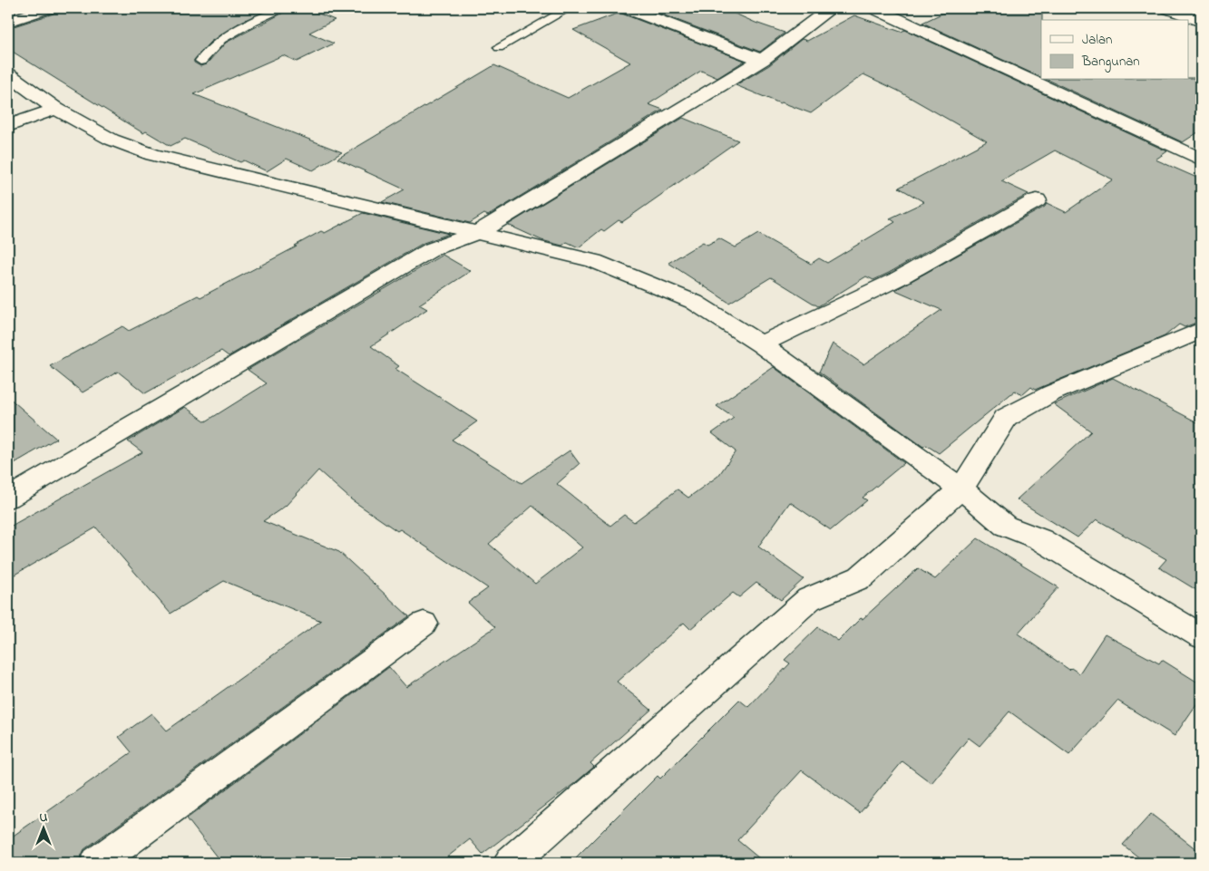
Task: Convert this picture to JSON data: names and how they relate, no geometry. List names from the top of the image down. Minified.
{"legend":["Jalan","Bangunan"],"north":"top"}
